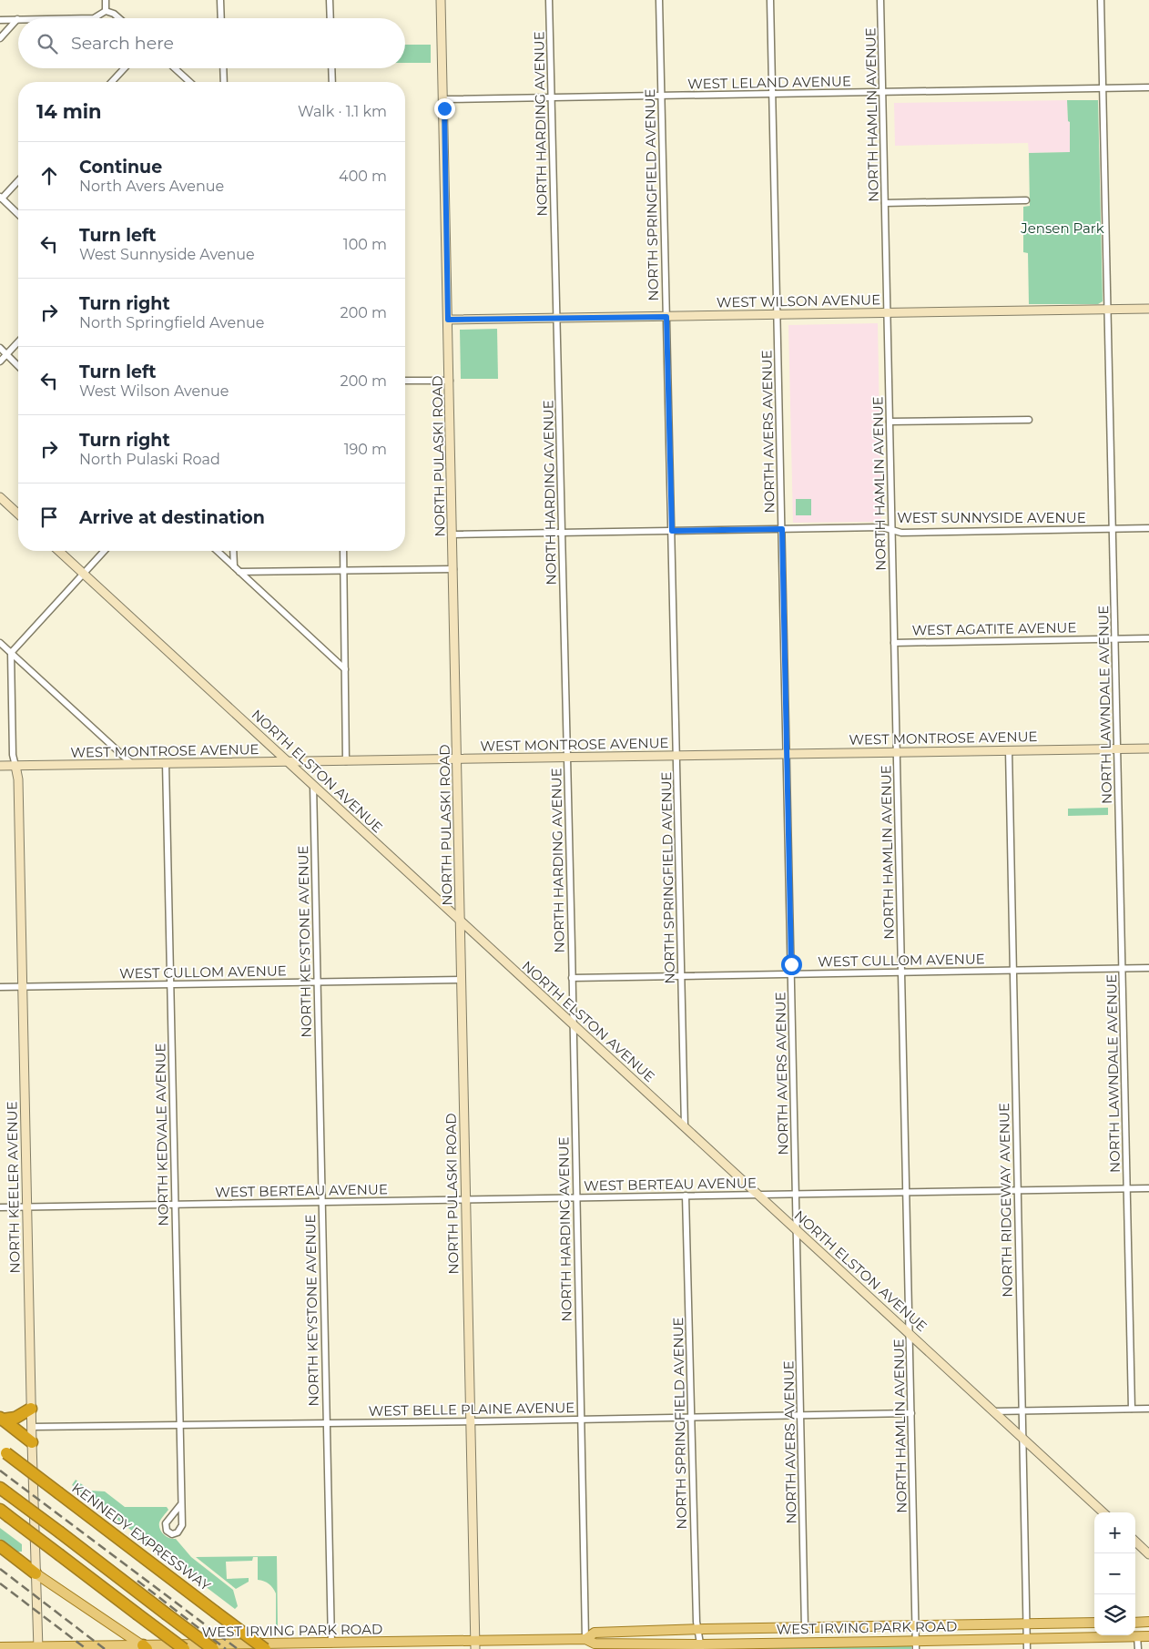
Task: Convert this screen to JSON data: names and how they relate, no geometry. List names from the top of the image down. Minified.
{"streets":{"highway":["KENNEDY EXPRESSWAY"],"main road":["WEST WILSON AVENUE","NORTH PULASKI ROAD","WEST MONTROSE AVENUE","NORTH ELSTON AVENUE","NORTH KEELER AVENUE","WEST IRVING PARK ROAD"],"street":["WEST LELAND AVENUE","NORTH HAMLIN AVENUE","NORTH HARDING AVENUE","NORTH SPRINGFIELD AVENUE","NORTH AVERS AVENUE","WEST SUNNYSIDE AVENUE","WEST AGATITE AVENUE","NORTH LAWNDALE AVENUE","NORTH KEYSTONE AVENUE","WEST CULLOM AVENUE","NORTH KEDVALE AVENUE","WEST BERTEAU AVENUE","NORTH RIDGEWAY AVENUE","WEST BELLE PLAINE AVENUE"]},"crossings":[["WEST LELAND AVENUE","NORTH HAMLIN AVENUE"],["WEST LELAND AVENUE","NORTH HARDING AVENUE"],["WEST LELAND AVENUE","NORTH SPRINGFIELD AVENUE"],["WEST LELAND AVENUE","NORTH AVERS AVENUE"],["WEST LELAND AVENUE","NORTH PULASKI ROAD"],["WEST LELAND AVENUE","NORTH LAWNDALE AVENUE"],["NORTH HAMLIN AVENUE","WEST WILSON AVENUE"],["NORTH HAMLIN AVENUE","WEST SUNNYSIDE AVENUE"],["NORTH HAMLIN AVENUE","WEST AGATITE AVENUE"],["NORTH HAMLIN AVENUE","WEST MONTROSE AVENUE"],["NORTH HAMLIN AVENUE","NORTH ELSTON AVENUE"],["NORTH HAMLIN AVENUE","WEST CULLOM AVENUE"],["NORTH HAMLIN AVENUE","WEST BERTEAU AVENUE"],["NORTH HAMLIN AVENUE","WEST BELLE PLAINE AVENUE"],["NORTH HAMLIN AVENUE","WEST IRVING PARK ROAD"],["NORTH HARDING AVENUE","WEST WILSON AVENUE"],["NORTH HARDING AVENUE","WEST SUNNYSIDE AVENUE"],["NORTH HARDING AVENUE","WEST MONTROSE AVENUE"],["NORTH HARDING AVENUE","NORTH ELSTON AVENUE"],["NORTH HARDING AVENUE","WEST CULLOM AVENUE"],["NORTH HARDING AVENUE","WEST BERTEAU AVENUE"],["NORTH HARDING AVENUE","WEST BELLE PLAINE AVENUE"],["NORTH HARDING AVENUE","WEST IRVING PARK ROAD"],["NORTH SPRINGFIELD AVENUE","WEST WILSON AVENUE"],["NORTH SPRINGFIELD AVENUE","WEST SUNNYSIDE AVENUE"],["NORTH SPRINGFIELD AVENUE","WEST MONTROSE AVENUE"],["NORTH SPRINGFIELD AVENUE","NORTH ELSTON AVENUE"],["NORTH SPRINGFIELD AVENUE","WEST CULLOM AVENUE"],["NORTH SPRINGFIELD AVENUE","WEST BERTEAU AVENUE"],["NORTH SPRINGFIELD AVENUE","WEST BELLE PLAINE AVENUE"],["NORTH SPRINGFIELD AVENUE","WEST IRVING PARK ROAD"],["WEST WILSON AVENUE","NORTH AVERS AVENUE"],["WEST WILSON AVENUE","NORTH PULASKI ROAD"],["WEST WILSON AVENUE","NORTH LAWNDALE AVENUE"],["NORTH AVERS AVENUE","WEST SUNNYSIDE AVENUE"],["NORTH AVERS AVENUE","WEST MONTROSE AVENUE"],["NORTH AVERS AVENUE","NORTH ELSTON AVENUE"],["NORTH AVERS AVENUE","WEST CULLOM AVENUE"],["NORTH AVERS AVENUE","WEST BERTEAU AVENUE"],["NORTH AVERS AVENUE","WEST BELLE PLAINE AVENUE"],["NORTH AVERS AVENUE","WEST IRVING PARK ROAD"],["NORTH PULASKI ROAD","WEST SUNNYSIDE AVENUE"],["NORTH PULASKI ROAD","WEST MONTROSE AVENUE"],["NORTH PULASKI ROAD","NORTH ELSTON AVENUE"],["NORTH PULASKI ROAD","WEST CULLOM AVENUE"],["NORTH PULASKI ROAD","WEST BERTEAU AVENUE"],["NORTH PULASKI ROAD","WEST BELLE PLAINE AVENUE"],["NORTH PULASKI ROAD","WEST IRVING PARK ROAD"],["WEST SUNNYSIDE AVENUE","NORTH LAWNDALE AVENUE"],["WEST AGATITE AVENUE","NORTH LAWNDALE AVENUE"],["NORTH LAWNDALE AVENUE","WEST MONTROSE AVENUE"],["NORTH LAWNDALE AVENUE","WEST CULLOM AVENUE"],["NORTH LAWNDALE AVENUE","WEST BERTEAU AVENUE"],["WEST MONTROSE AVENUE","NORTH ELSTON AVENUE"],["WEST MONTROSE AVENUE","NORTH KEDVALE AVENUE"],["WEST MONTROSE AVENUE","NORTH KEELER AVENUE"],["WEST MONTROSE AVENUE","NORTH RIDGEWAY AVENUE"],["NORTH ELSTON AVENUE","NORTH KEYSTONE AVENUE"],["NORTH ELSTON AVENUE","WEST BERTEAU AVENUE"],["NORTH ELSTON AVENUE","NORTH RIDGEWAY AVENUE"],["NORTH KEYSTONE AVENUE","WEST CULLOM AVENUE"],["NORTH KEYSTONE AVENUE","WEST BERTEAU AVENUE"],["NORTH KEYSTONE AVENUE","WEST BELLE PLAINE AVENUE"],["NORTH KEYSTONE AVENUE","WEST IRVING PARK ROAD"],["WEST CULLOM AVENUE","NORTH KEDVALE AVENUE"],["WEST CULLOM AVENUE","NORTH KEELER AVENUE"],["WEST CULLOM AVENUE","NORTH RIDGEWAY AVENUE"],["NORTH KEDVALE AVENUE","WEST BERTEAU AVENUE"],["NORTH KEDVALE AVENUE","WEST BELLE PLAINE AVENUE"],["WEST BERTEAU AVENUE","NORTH KEELER AVENUE"],["WEST BERTEAU AVENUE","NORTH RIDGEWAY AVENUE"],["NORTH KEELER AVENUE","WEST BELLE PLAINE AVENUE"],["NORTH KEELER AVENUE","WEST IRVING PARK ROAD"],["NORTH RIDGEWAY AVENUE","WEST IRVING PARK ROAD"]],"parks":["Jensen Park"],"page":{"search":"Search here","heading":["14 min","Walk · 1.1 km"],"list":[["Continue","North Avers Avenue","400 m"],["Turn left","West Sunnyside Avenue","100 m"],["Turn right","North Springfield Avenue","200 m"],["Turn left","West Wilson Avenue","200 m"],["Turn right","North Pulaski Road","190 m"],"Arrive at destination"],"map_buttons":["+","−"]}}
